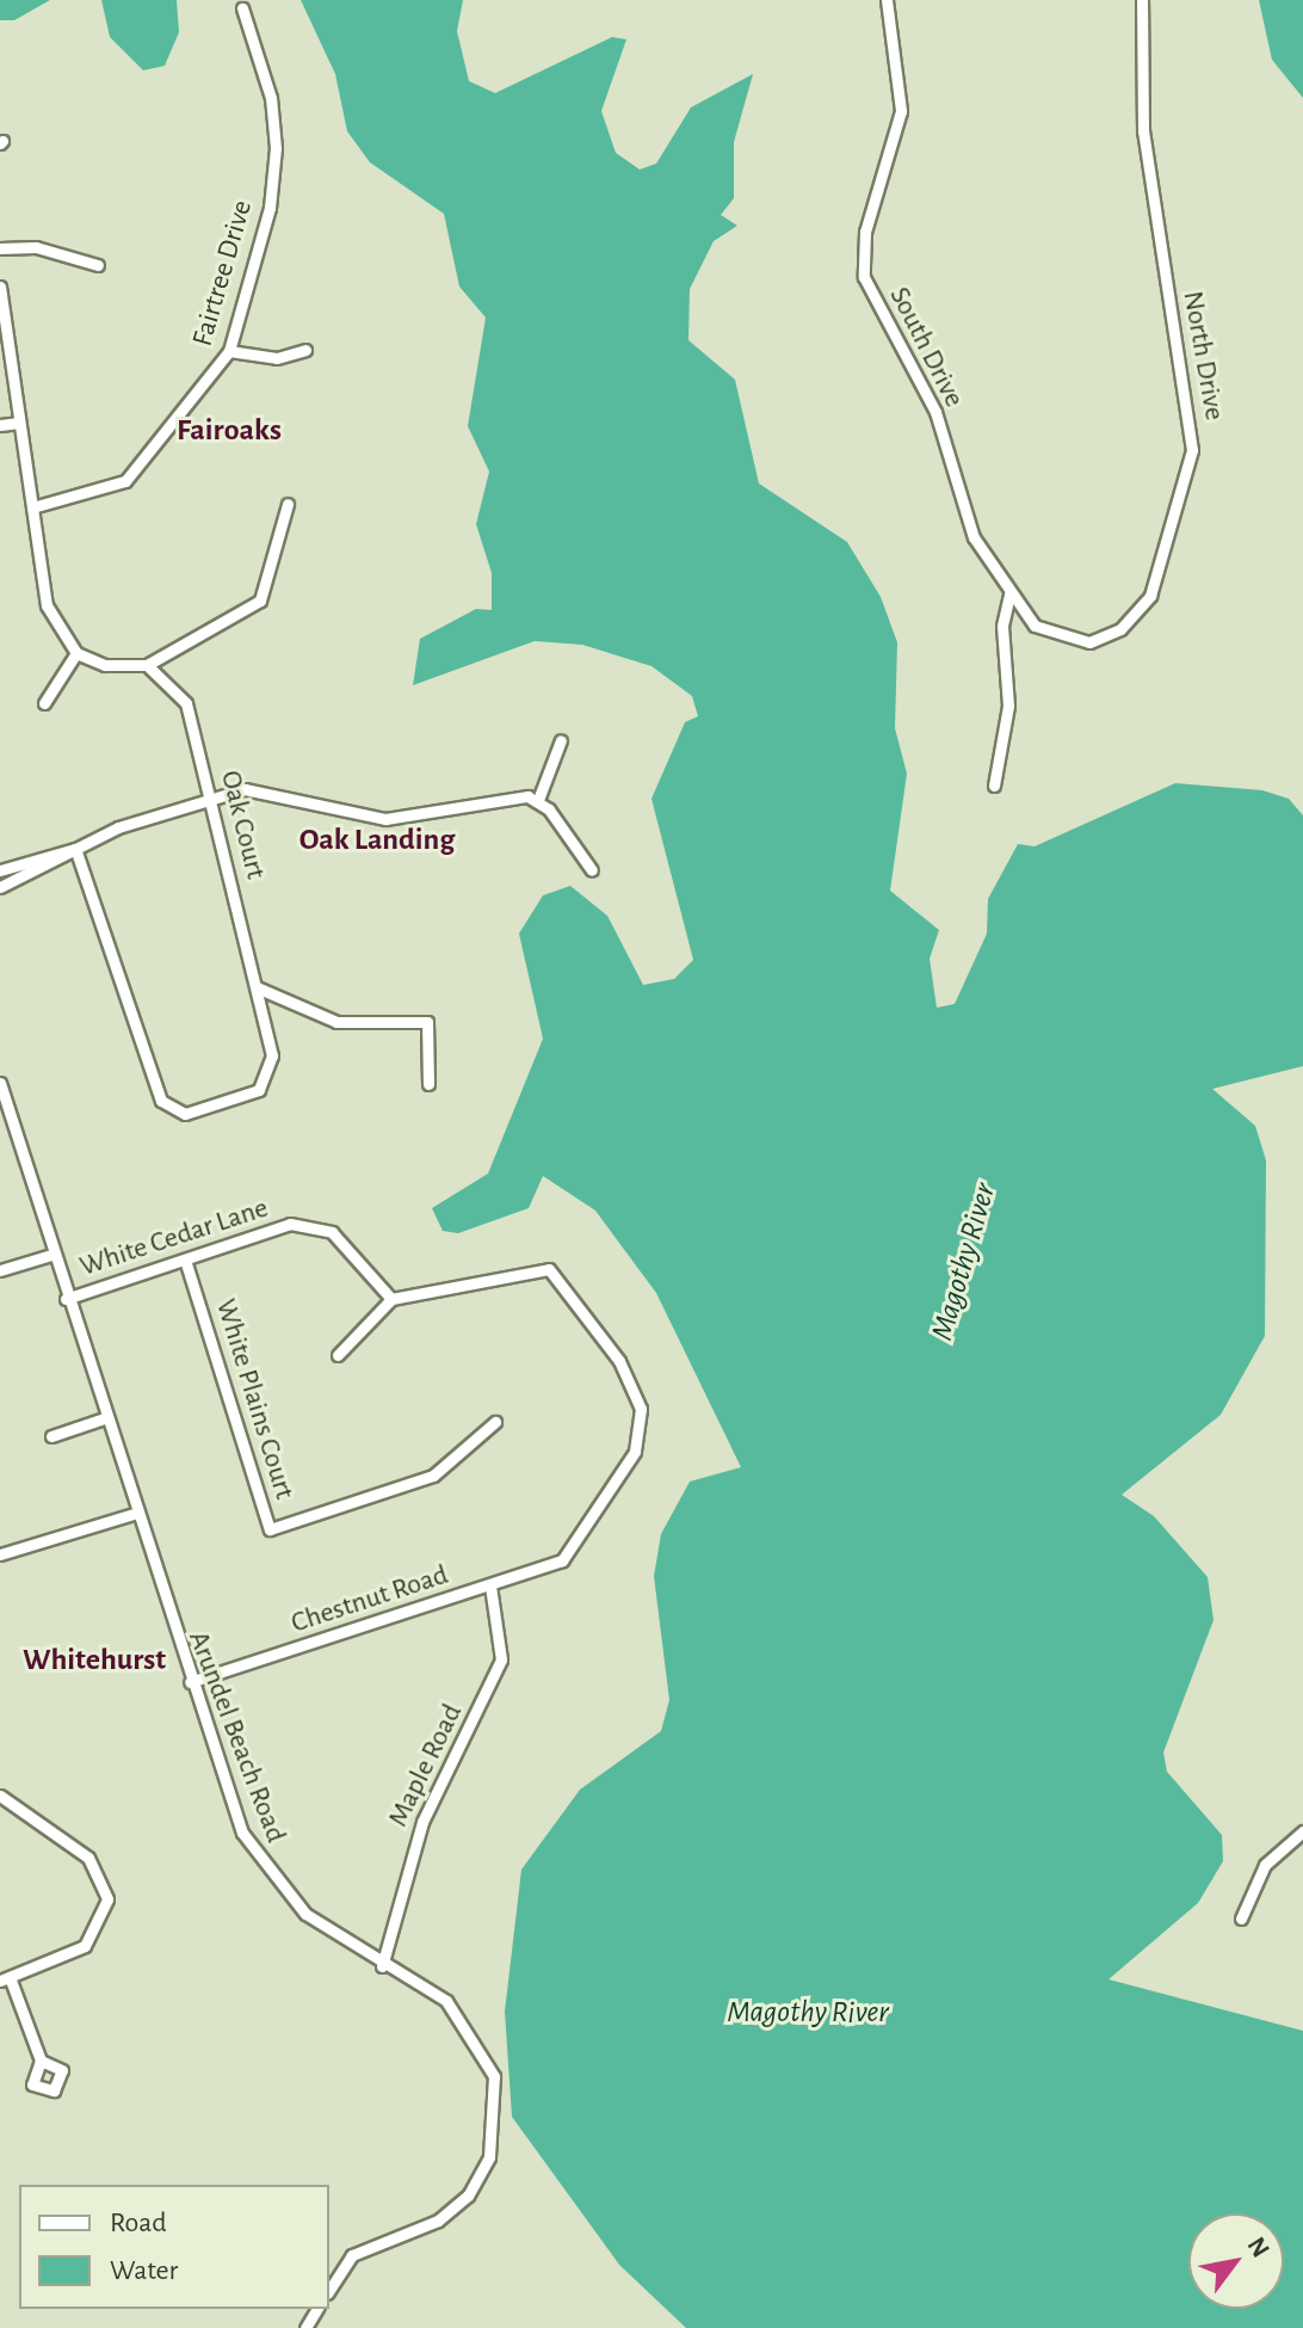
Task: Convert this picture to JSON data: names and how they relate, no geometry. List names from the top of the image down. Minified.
{"streets":{"street":["Fairtree Drive","South Drive","North Drive","Oak Court","White Cedar Lane","White Plains Court","Chestnut Road","Arundel Beach Road","Maple Road"]},"crossings":[["South Drive","North Drive"],["White Cedar Lane","White Plains Court"],["White Cedar Lane","Chestnut Road"],["White Cedar Lane","Arundel Beach Road"],["Chestnut Road","Arundel Beach Road"],["Chestnut Road","Maple Road"],["Arundel Beach Road","Maple Road"]],"districts":["Fairoaks","Oak Landing","Whitehurst"],"water":["Magothy River"],"legend":["Road","Water"],"north":"top right"}
